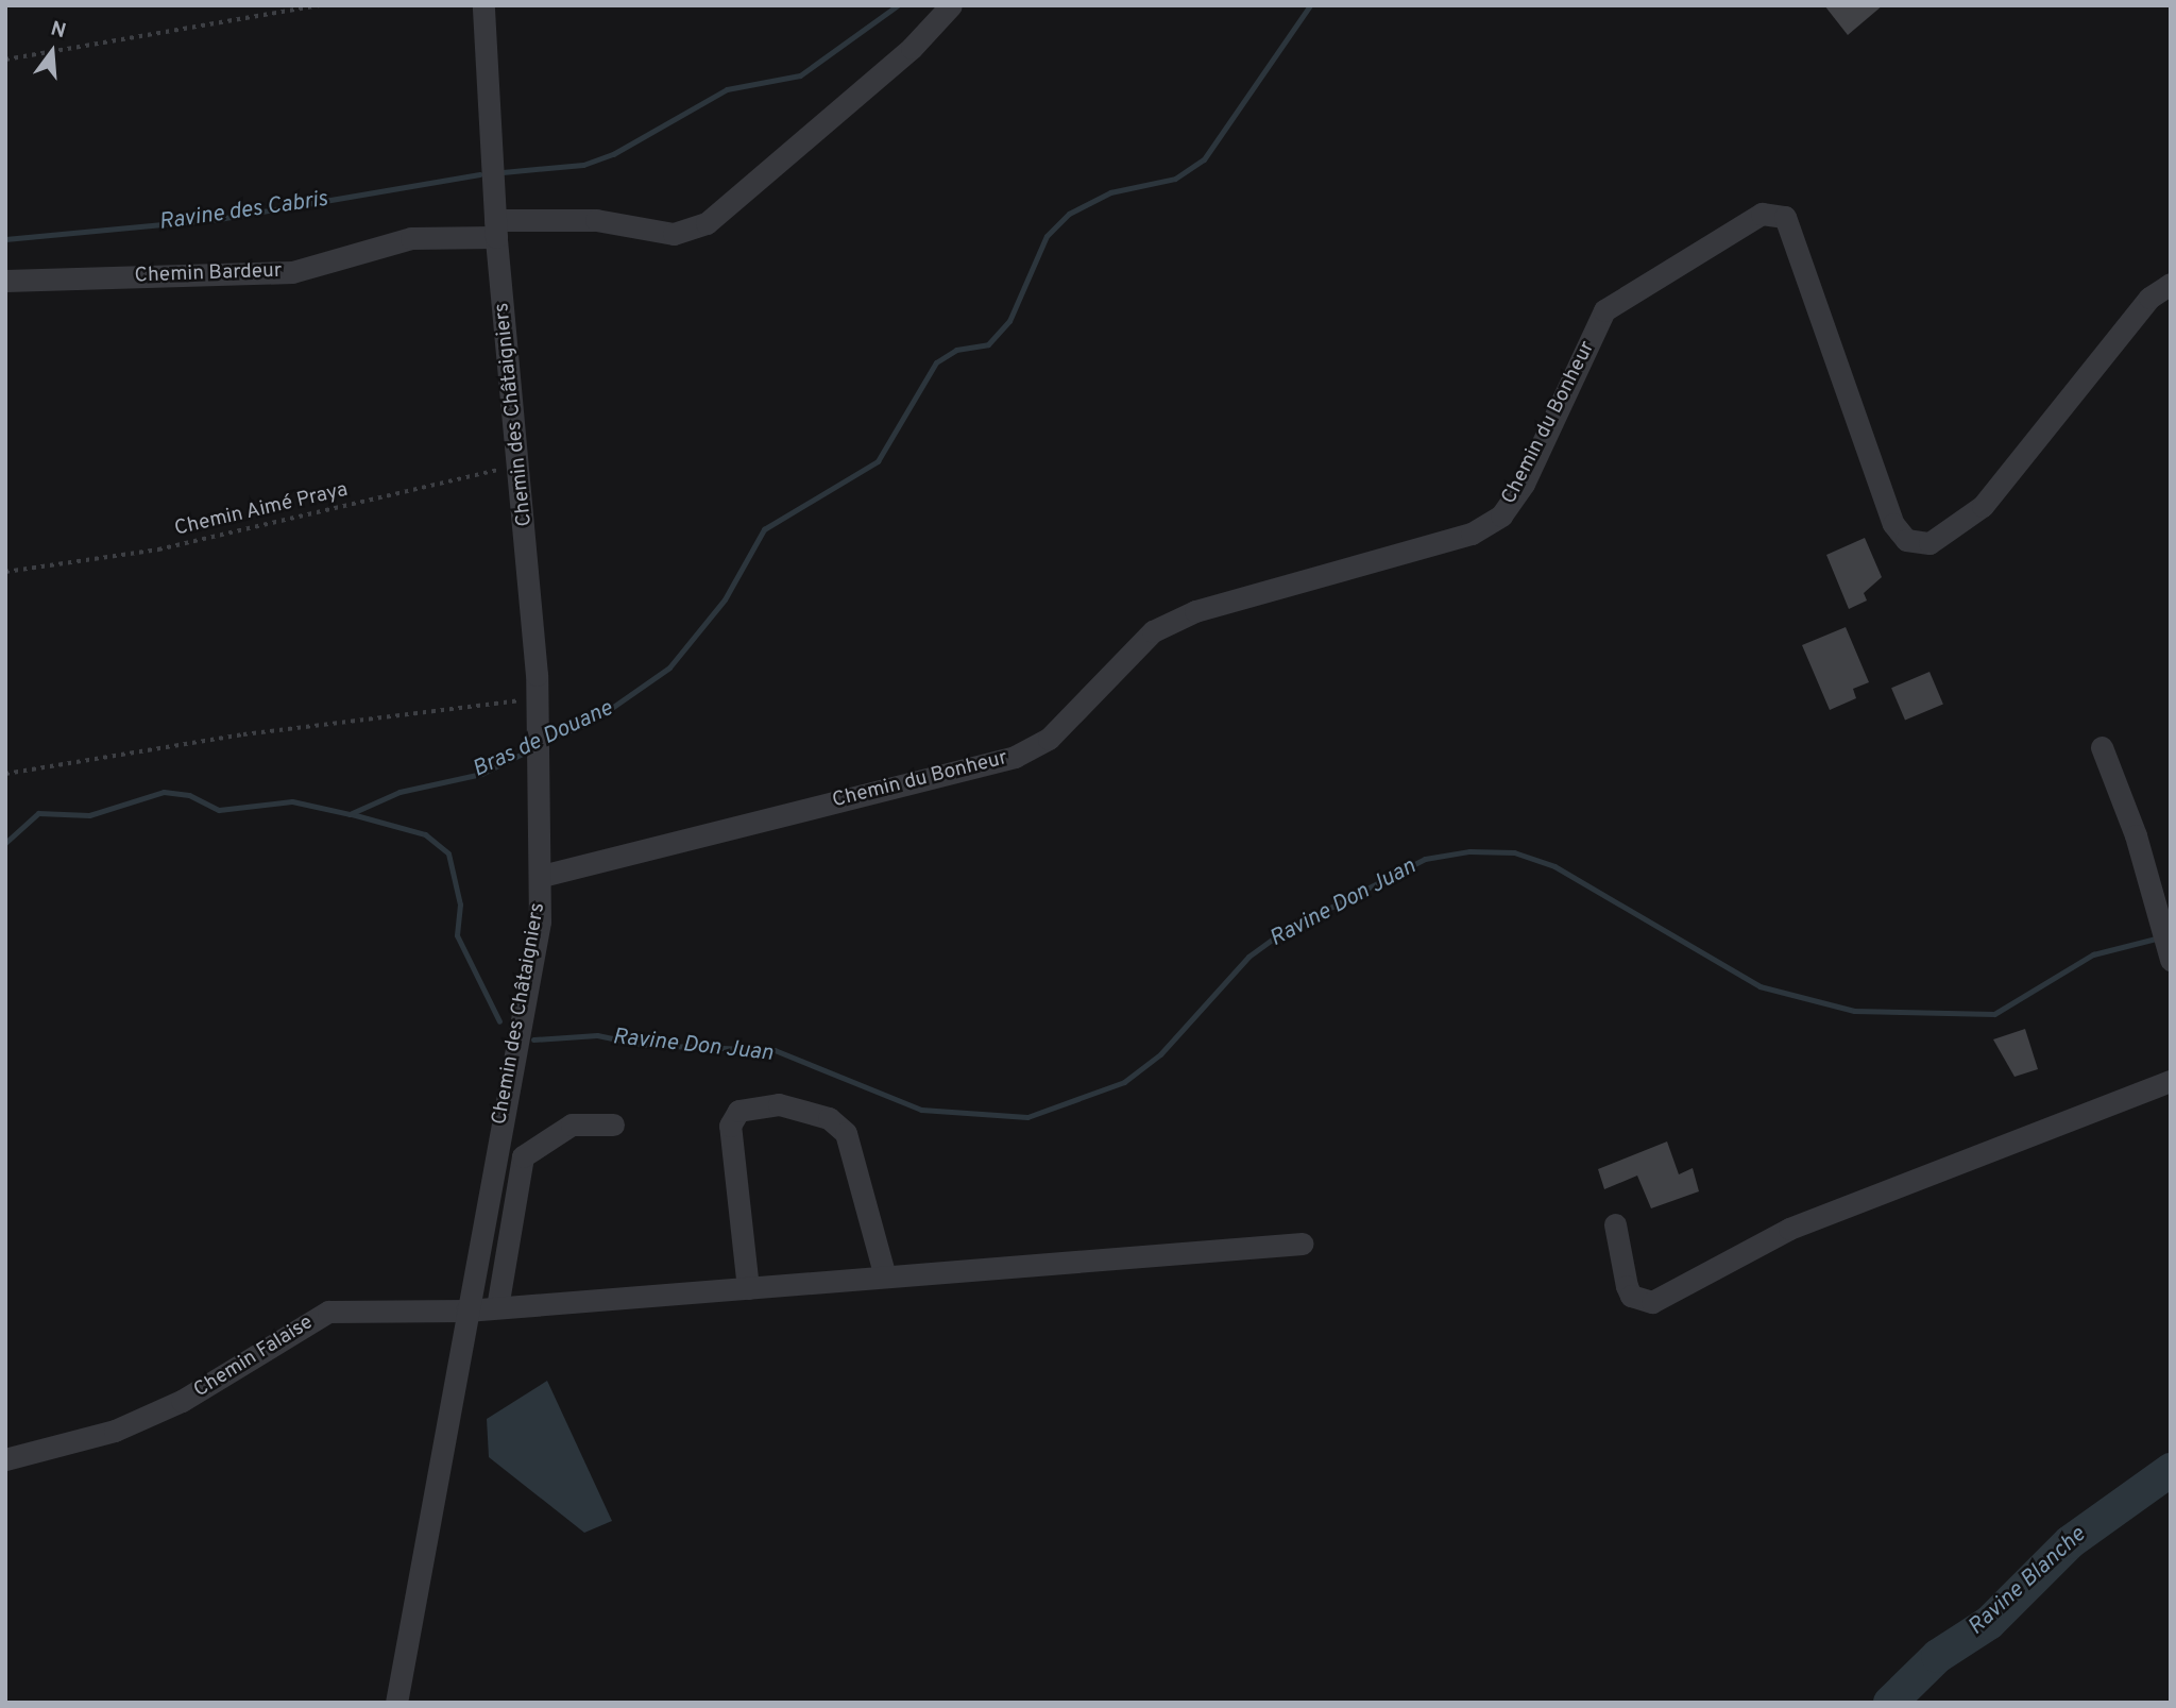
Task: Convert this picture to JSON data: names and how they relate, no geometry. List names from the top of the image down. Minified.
{"streets":{"street":["Chemin Bardeur","Chemin des Châtaigniers","Chemin du Bonheur","Chemin Falaise"],"path":["Chemin Aimé Praya"]},"crossings":[["Chemin Bardeur","Chemin des Châtaigniers"],["Chemin des Châtaigniers","Chemin du Bonheur"],["Chemin des Châtaigniers","Chemin Aimé Praya"],["Chemin des Châtaigniers","Chemin Falaise"]],"water":["Ravine des Cabris","Bras de Douane","Ravine Don Juan","Ravine Blanche"],"north":"top"}
